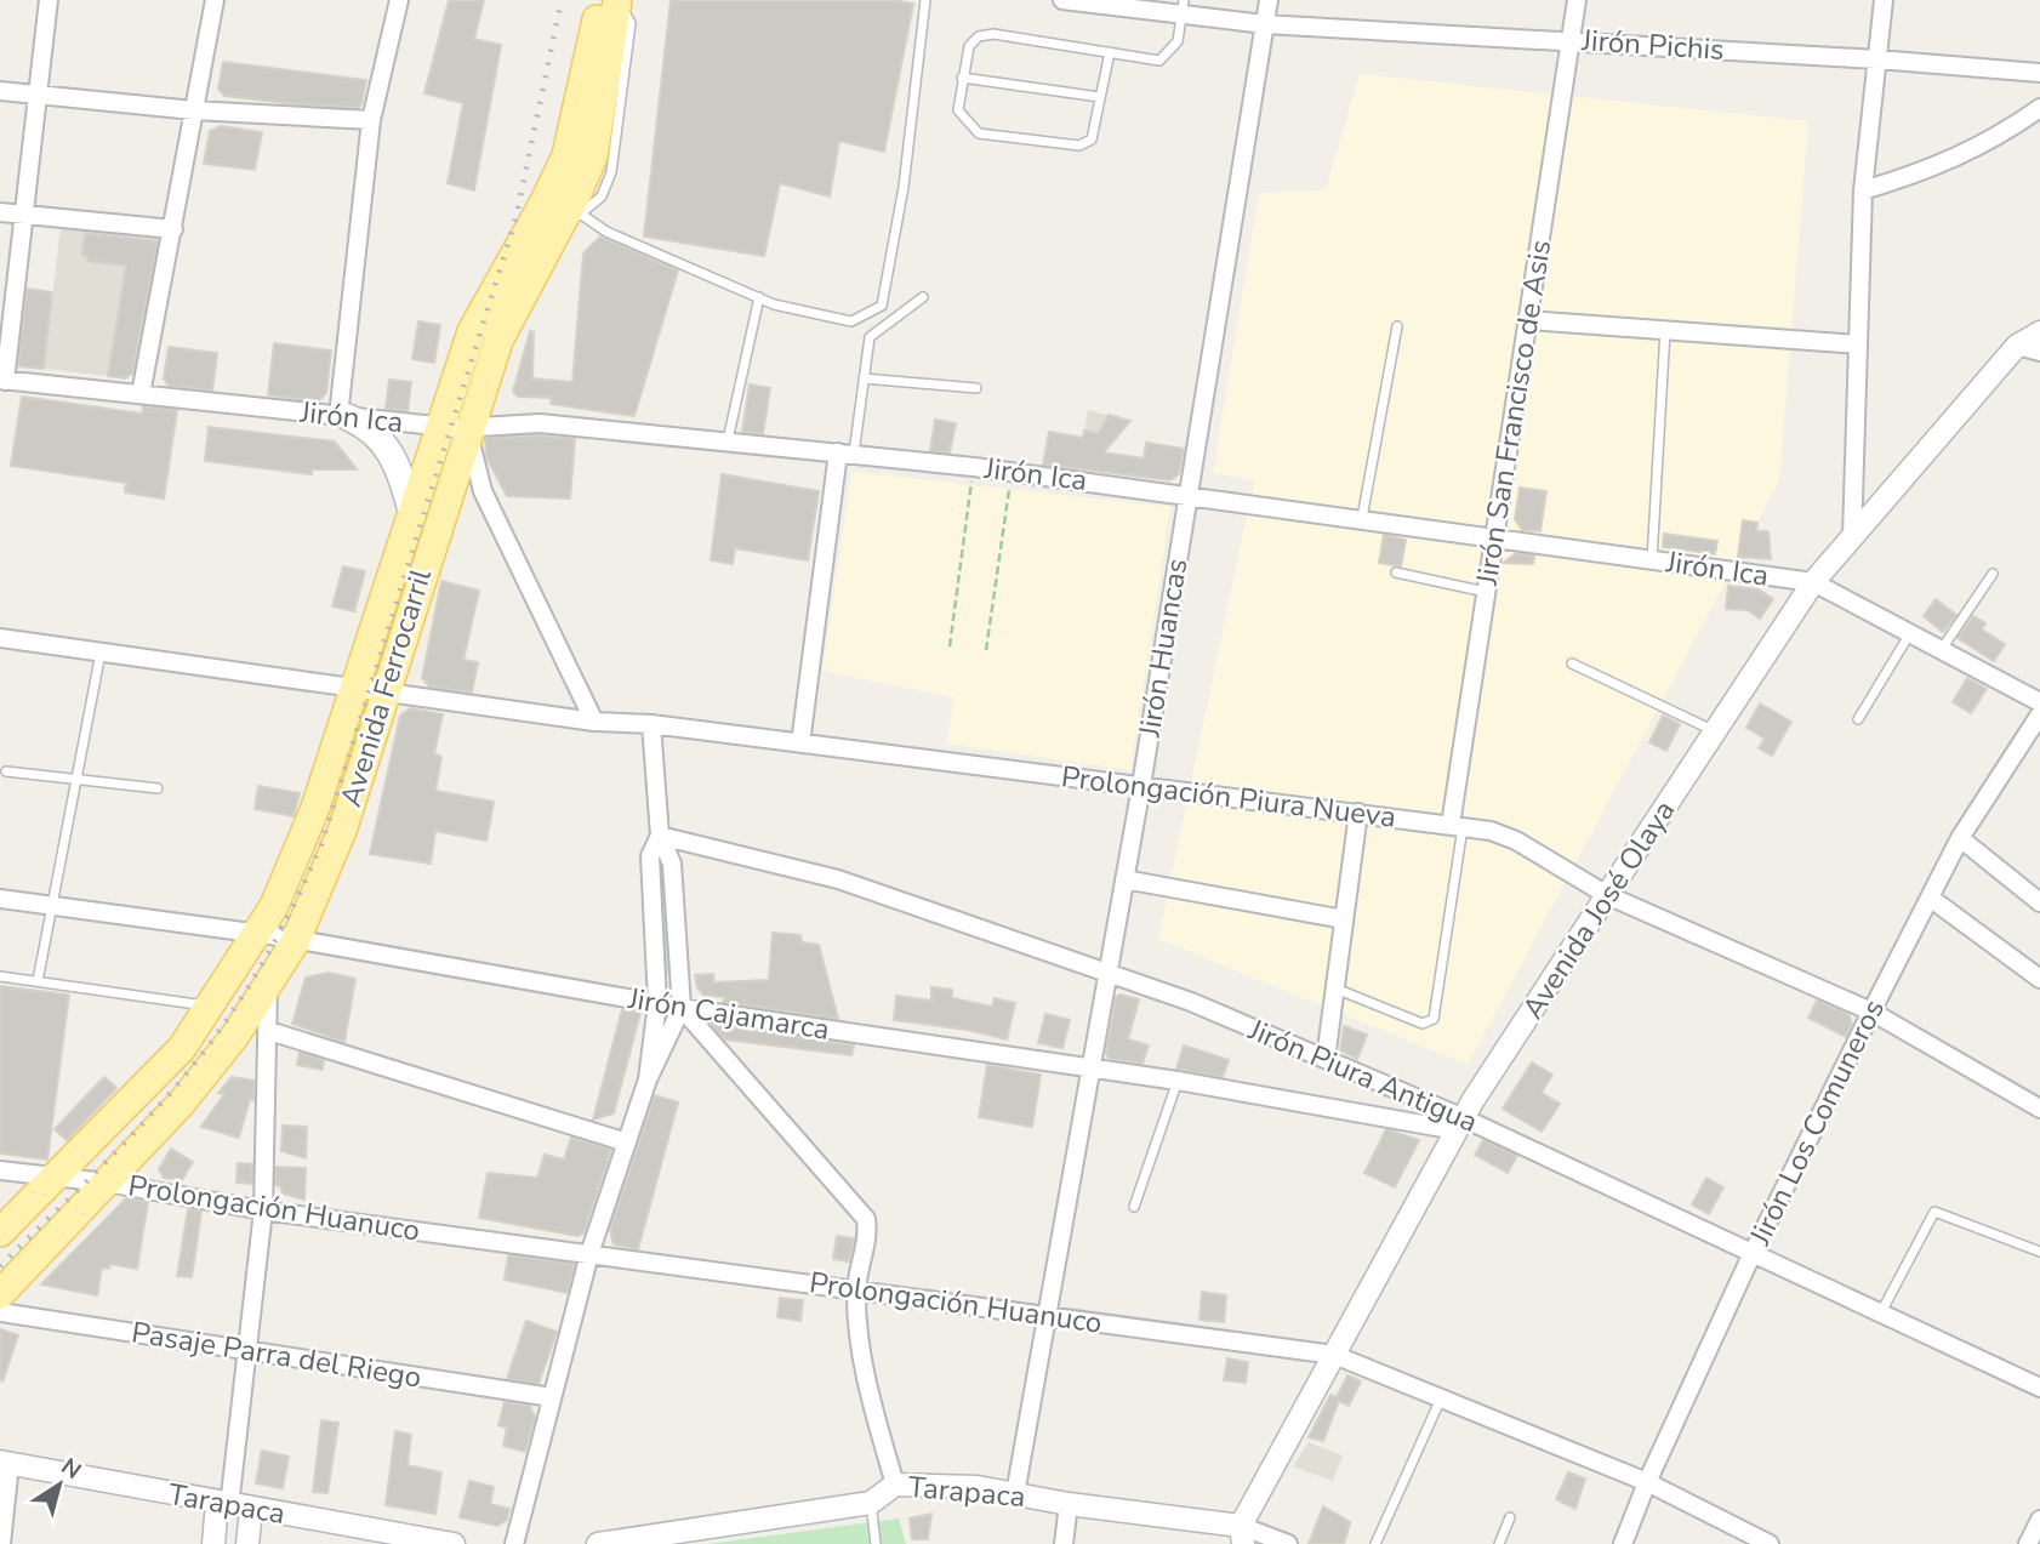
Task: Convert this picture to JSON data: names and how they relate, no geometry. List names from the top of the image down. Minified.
{"streets":{"main road":["Avenida Ferrocarril"],"street":["Jirón Pichis","Jirón San Francisco de Asis","Jirón Ica","Jirón Huancas","Prolongación Piura Nueva","Avenida José Olaya","Jirón Cajamarca","Jirón Piura Antigua","Jirón Los Comuneros","Prolongación Huanuco","Pasaje Parra del Riego","Tarapaca"]},"crossings":[["Jirón Pichis","Jirón San Francisco de Asis"],["Jirón Pichis","Jirón Huancas"],["Jirón San Francisco de Asis","Jirón Ica"],["Jirón San Francisco de Asis","Prolongación Piura Nueva"],["Jirón Ica","Jirón Huancas"],["Jirón Ica","Avenida Ferrocarril"],["Jirón Ica","Avenida José Olaya"],["Jirón Huancas","Prolongación Piura Nueva"],["Jirón Huancas","Jirón Cajamarca"],["Jirón Huancas","Jirón Piura Antigua"],["Jirón Huancas","Prolongación Huanuco"],["Jirón Huancas","Tarapaca"],["Avenida Ferrocarril","Prolongación Piura Nueva"],["Avenida Ferrocarril","Jirón Cajamarca"],["Avenida Ferrocarril","Prolongación Huanuco"],["Prolongación Piura Nueva","Avenida José Olaya"],["Prolongación Piura Nueva","Jirón Los Comuneros"],["Avenida José Olaya","Jirón Cajamarca"],["Avenida José Olaya","Jirón Piura Antigua"],["Avenida José Olaya","Prolongación Huanuco"],["Avenida José Olaya","Tarapaca"],["Jirón Cajamarca","Jirón Piura Antigua"],["Jirón Piura Antigua","Jirón Los Comuneros"],["Jirón Los Comuneros","Prolongación Huanuco"]],"north":"top right"}
